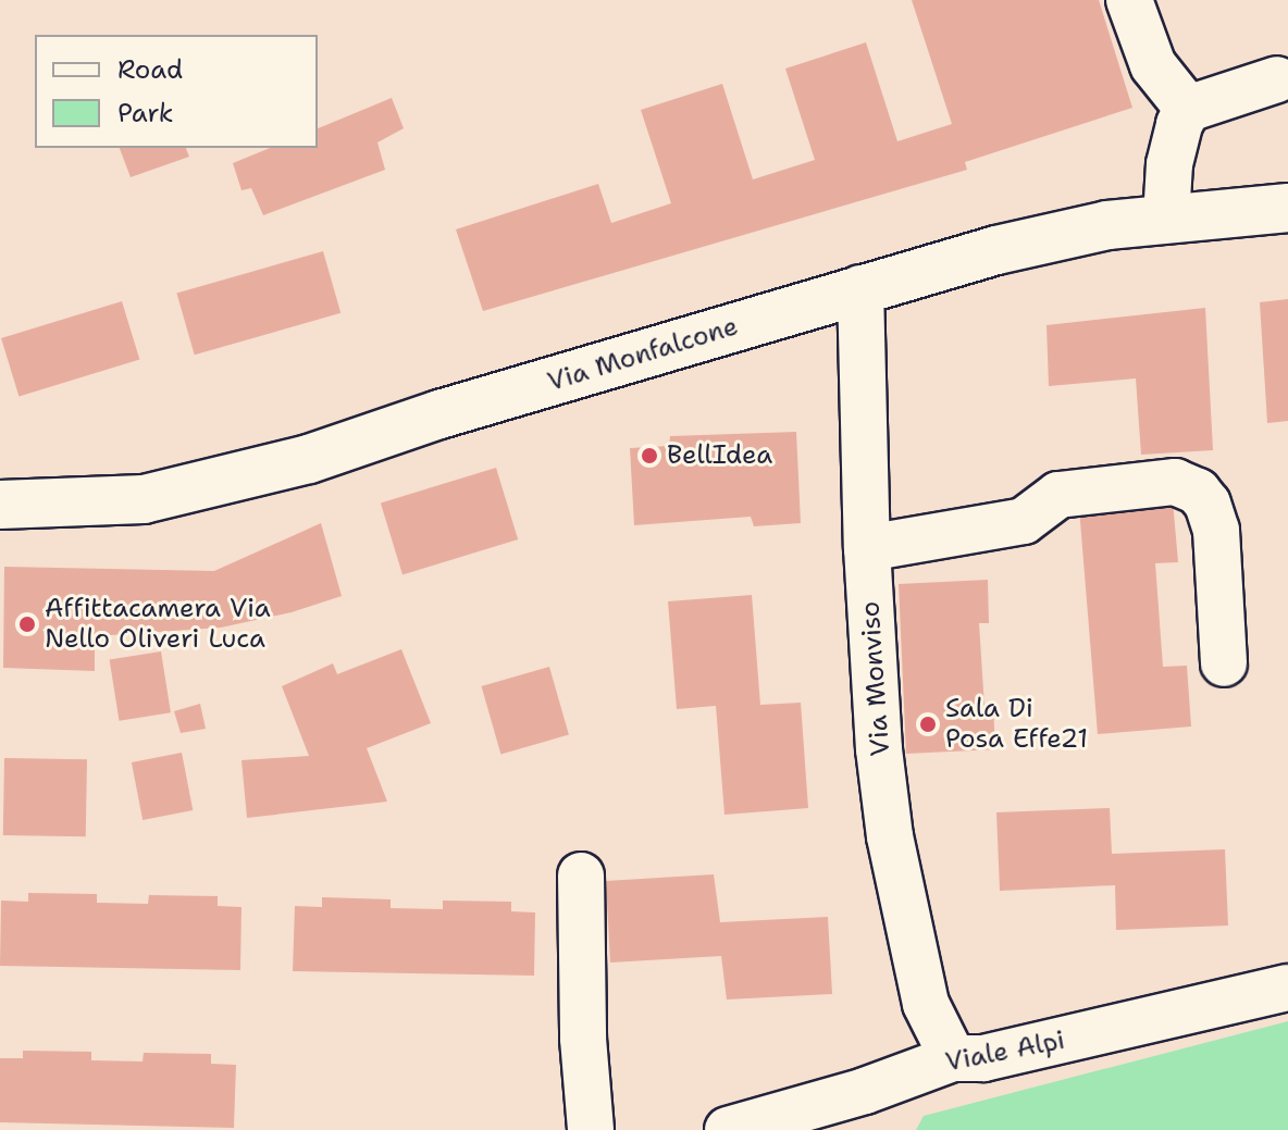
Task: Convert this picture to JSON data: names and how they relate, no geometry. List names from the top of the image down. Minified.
{"streets":{"main road":["Via Monfalcone"],"street":["Via Monviso","Viale Alpi"]},"crossings":[["Via Monfalcone","Via Monviso"],["Via Monviso","Viale Alpi"]],"places":["BellIdea","Affittacamera Via Nello Oliveri Luca","Sala Di Posa Effe21"],"legend":["Road","Park"]}
